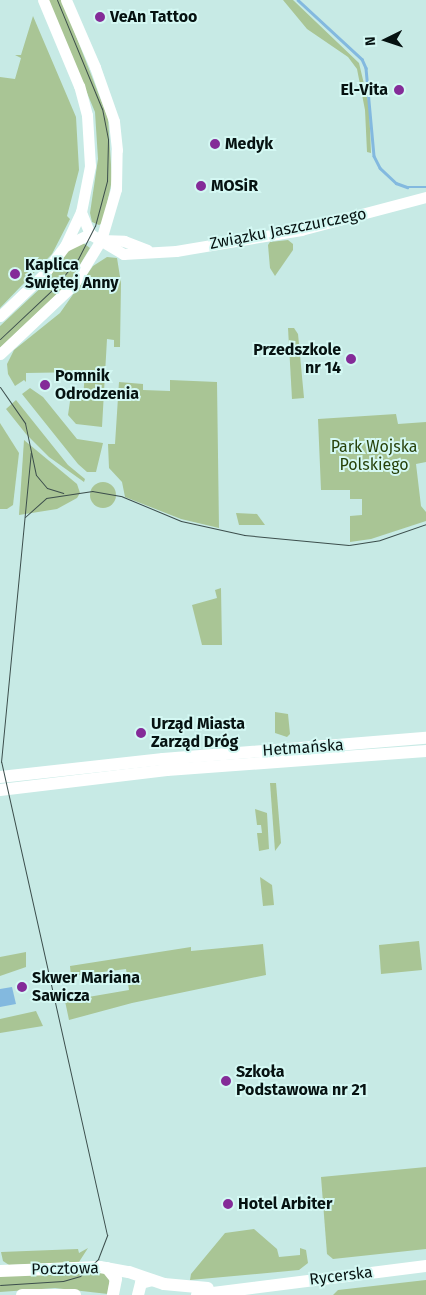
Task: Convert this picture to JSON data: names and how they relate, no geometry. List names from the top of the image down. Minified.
{"streets":{"main road":["Hetmańska","Pocztowa","Rycerska"],"street":["Związku Jaszczurczego"]},"crossings":[["Pocztowa","Rycerska"]],"parks":["Park Wojska Polskiego"],"places":["VeAn Tattoo","El-Vita","Medyk","MOSiR","Kaplica Świętej Anny","Przedszkole nr 14","Pomnik Odrodzenia","Urząd Miasta Zarząd Dróg","Skwer Mariana Sawicza","Szkoła Podstawowa nr 21","Hotel Arbiter"],"north":"left"}
